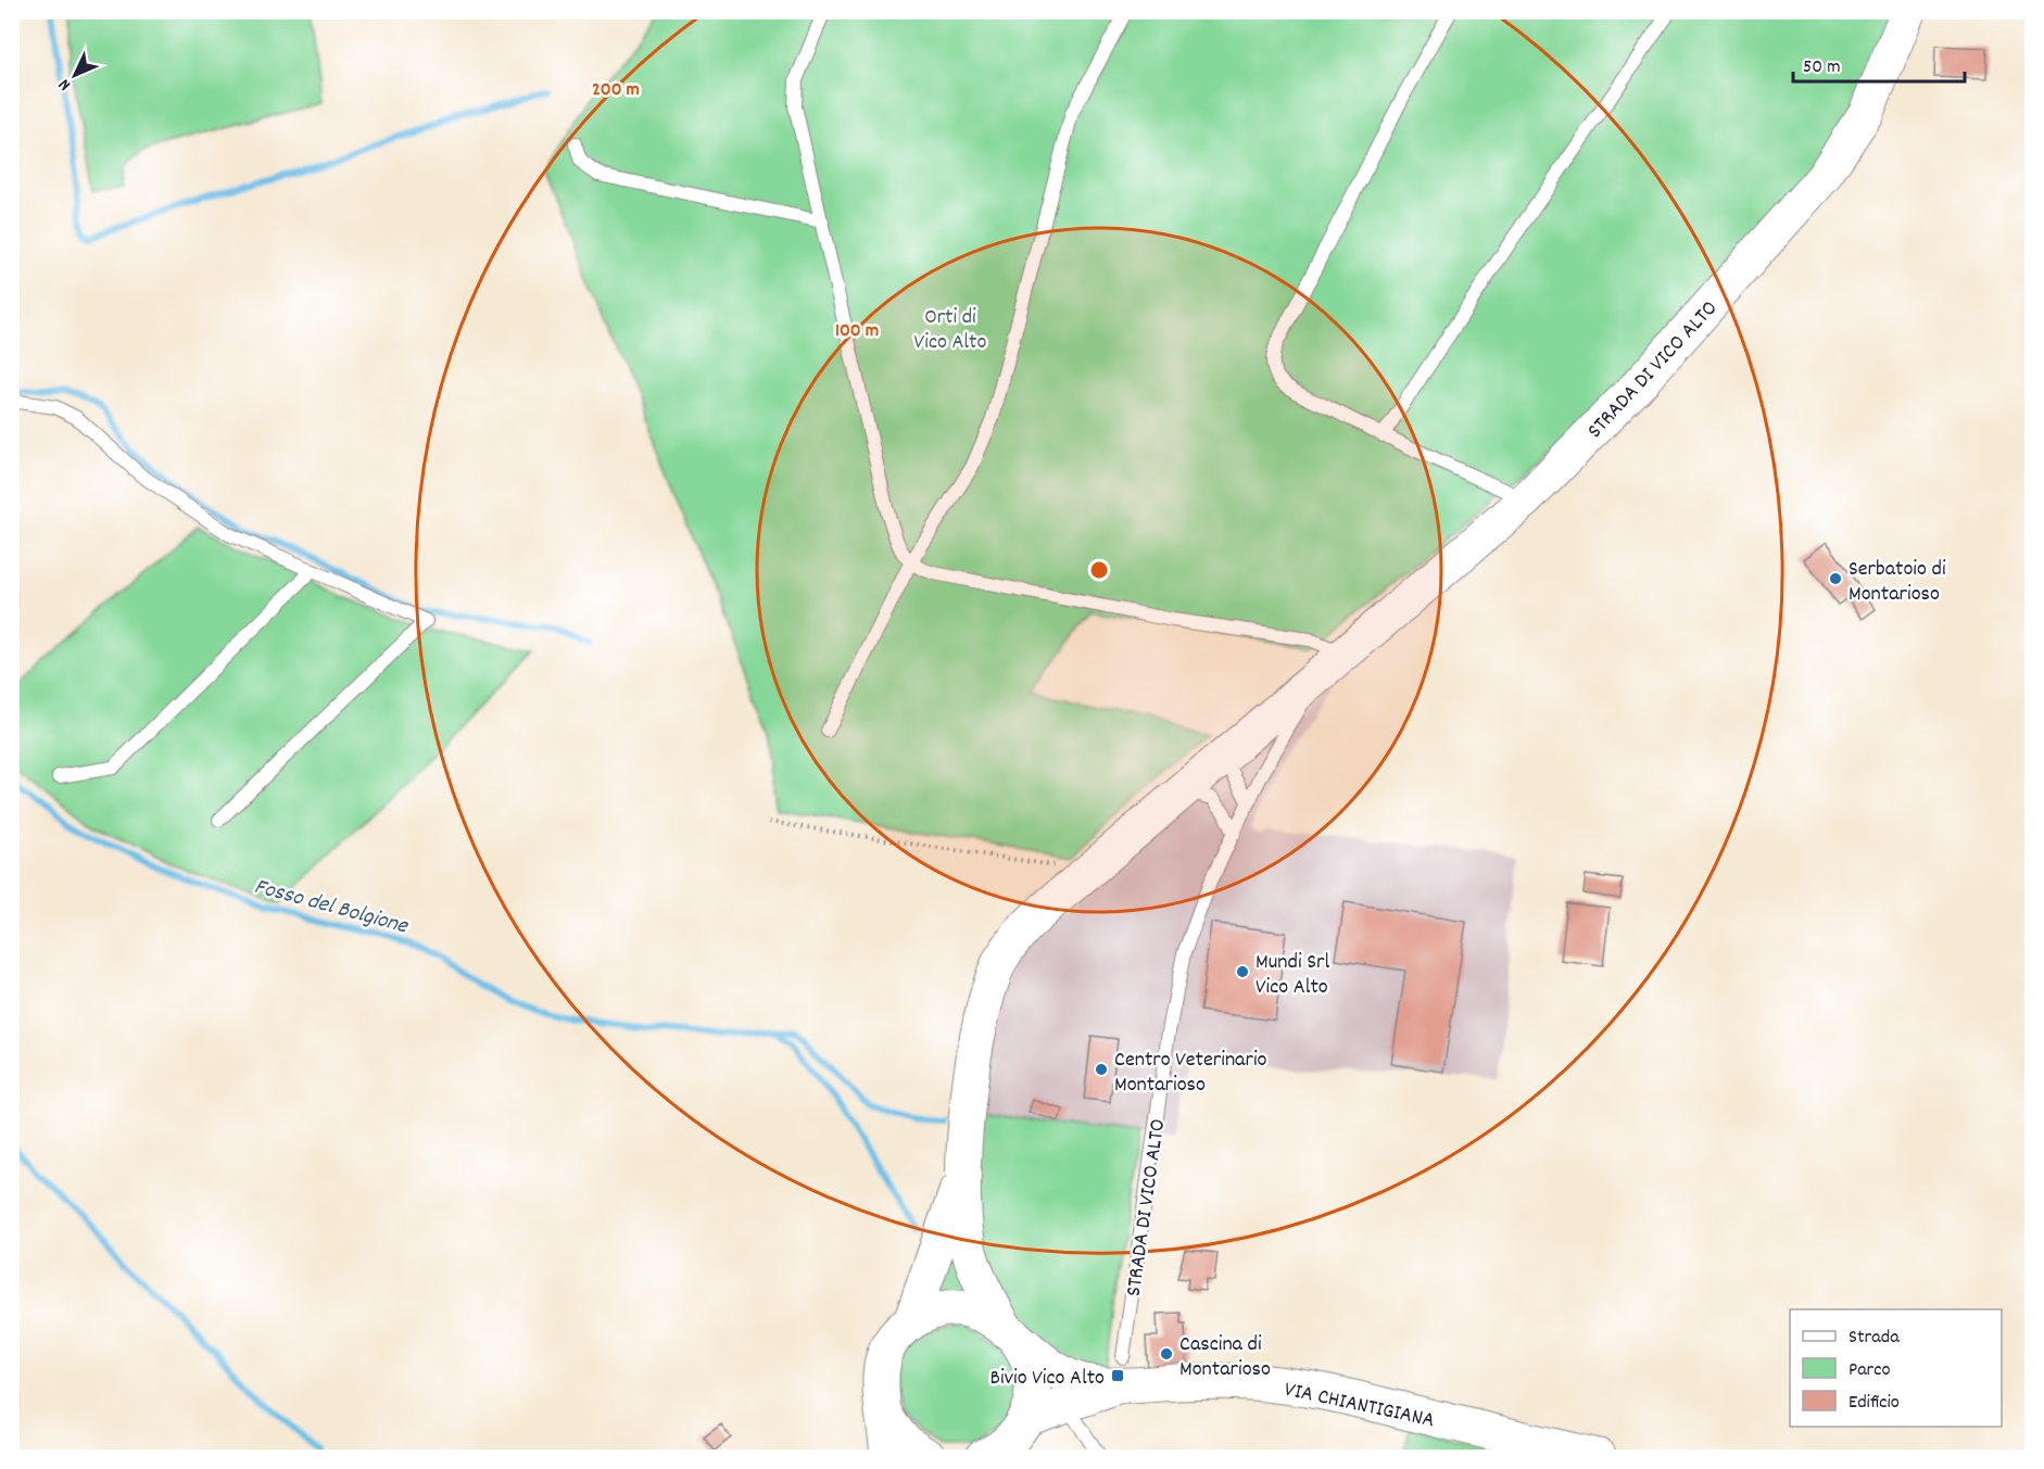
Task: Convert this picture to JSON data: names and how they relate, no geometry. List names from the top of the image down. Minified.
{"streets":{"main road":["VIA CHIANTIGIANA"],"street":["STRADA DI VICO ALTO"]},"crossings":[["STRADA DI VICO ALTO","VIA CHIANTIGIANA"]],"water":["Fosso del Bolgione"],"parks":["Orti di Vico Alto"],"places":{"other":["Serbatoio di Montarioso","Mundi Srl Vico Alto","Centro Veterinario Montarioso","Cascina di Montarioso"],"transit":["Bivio Vico Alto"]},"legend":["Strada","Parco","Edificio"],"scale_bar":"50 m","north":"bottom left","rings":["200 m","100 m"]}
